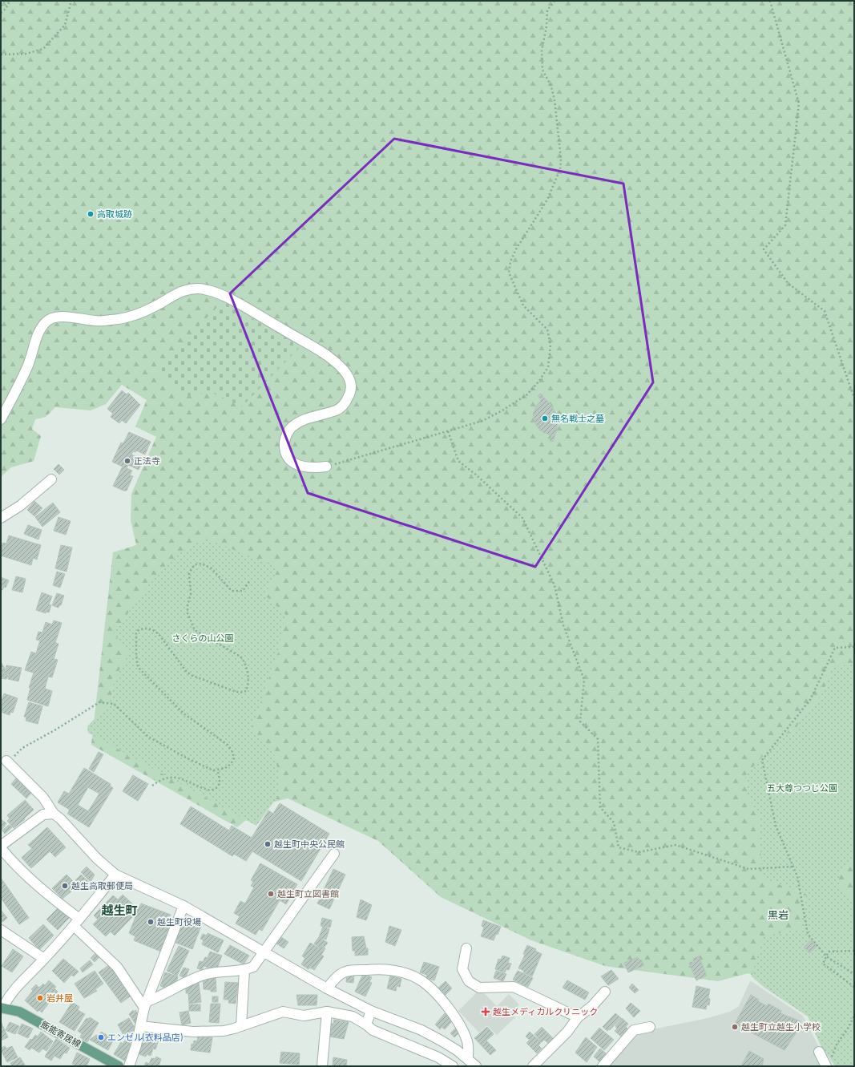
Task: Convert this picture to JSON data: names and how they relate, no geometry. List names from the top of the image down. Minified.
{"streets":{"main road":["飯能寄居線"]},"districts":["越生町","黒岩"],"parks":["さくらの山公園","五大尊つつじ公園"],"places":{"other":["高取城跡","無名戦士之墓","正法寺","越生町中央公民館","越生高取郵便局","越生町立図書館","越生町役場","岩井屋","越生町立越生小学校","エンゼル(衣料品店)"],"health":["越生メディカルクリニック"]}}
